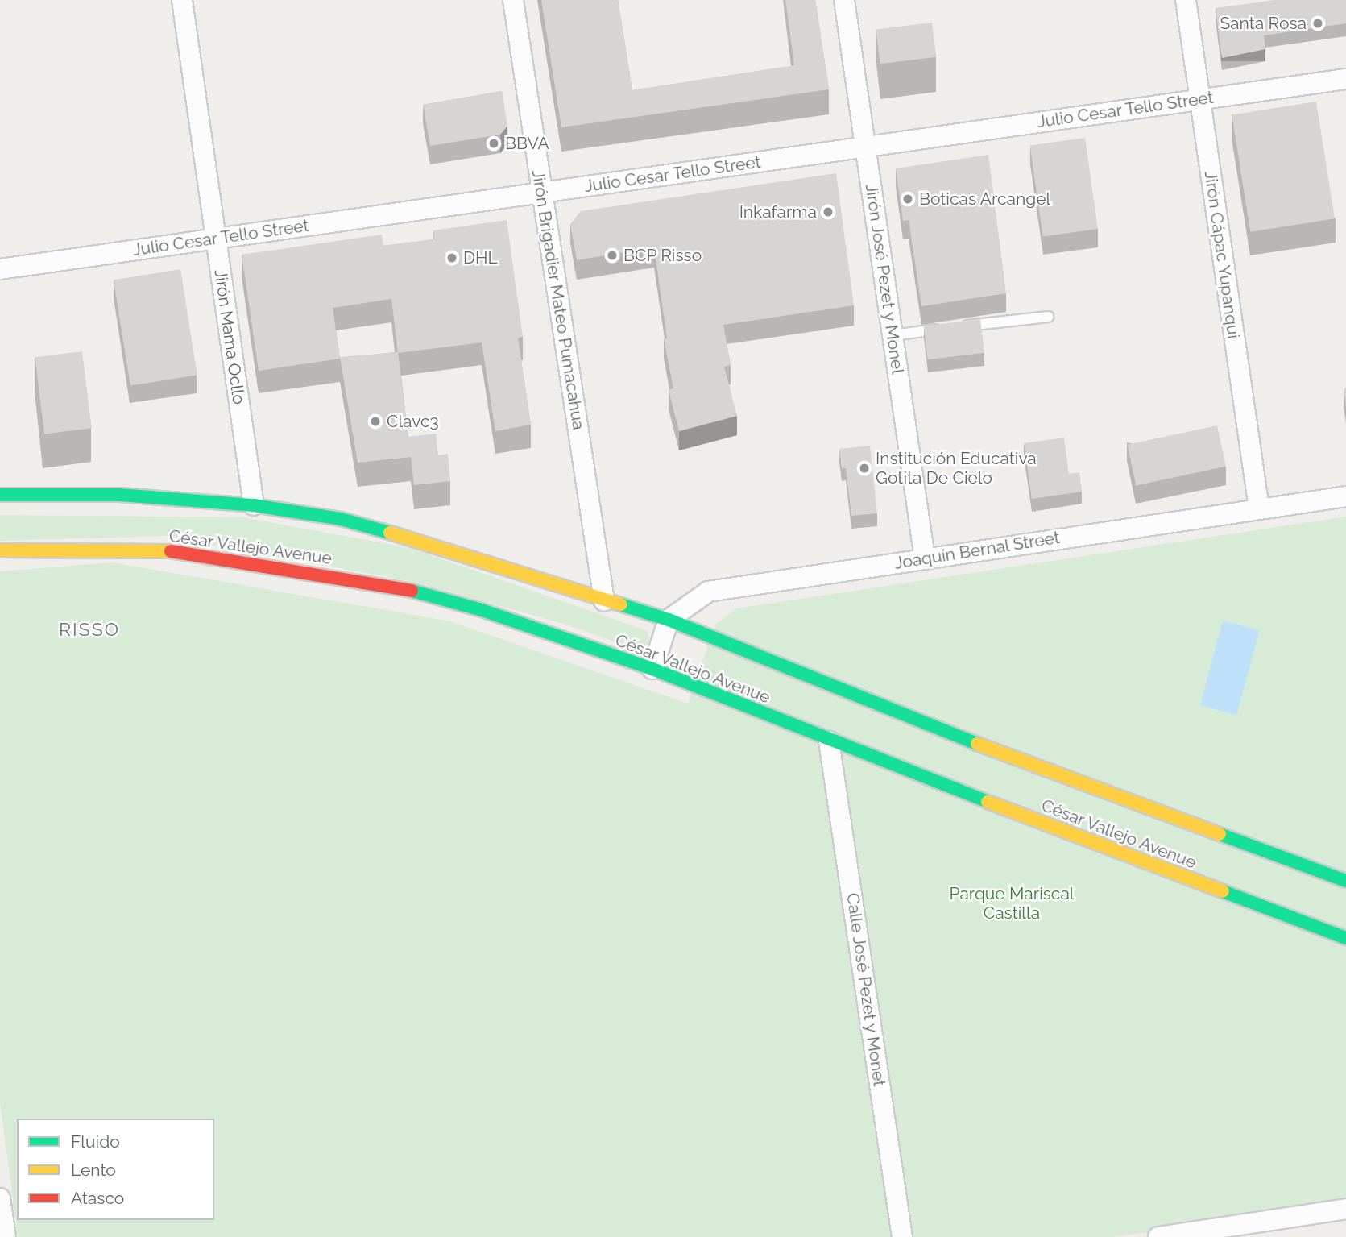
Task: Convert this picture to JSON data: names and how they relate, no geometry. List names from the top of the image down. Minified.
{"streets":{"main road":["César Vallejo Avenue"],"street":["Julio Cesar Tello Street","Jirón Cápac Yupanqui","Jirón José Pezet y Monel","Jirón Brigadier Mateo Pumacahua","Jirón Mama Ocllo","Joaquín Bernal Street","Calle José Pezet y Monet"]},"crossings":[["Julio Cesar Tello Street","Jirón Cápac Yupanqui"],["Julio Cesar Tello Street","Jirón José Pezet y Monel"],["Julio Cesar Tello Street","Jirón Brigadier Mateo Pumacahua"],["Julio Cesar Tello Street","Jirón Mama Ocllo"],["Jirón Cápac Yupanqui","Joaquín Bernal Street"],["Jirón José Pezet y Monel","Joaquín Bernal Street"],["Jirón Brigadier Mateo Pumacahua","César Vallejo Avenue"],["Jirón Mama Ocllo","César Vallejo Avenue"],["César Vallejo Avenue","Joaquín Bernal Street"],["César Vallejo Avenue","Calle José Pezet y Monet"]],"districts":["RISSO"],"parks":["Parque Mariscal Castilla"],"places":["Santa Rosa","BBVA","Boticas Arcangel","Inkafarma","BCP Risso","DHL","Clavc3","Institución Educativa Gotita De Cielo"],"legend":["Fluido","Lento","Atasco"]}
